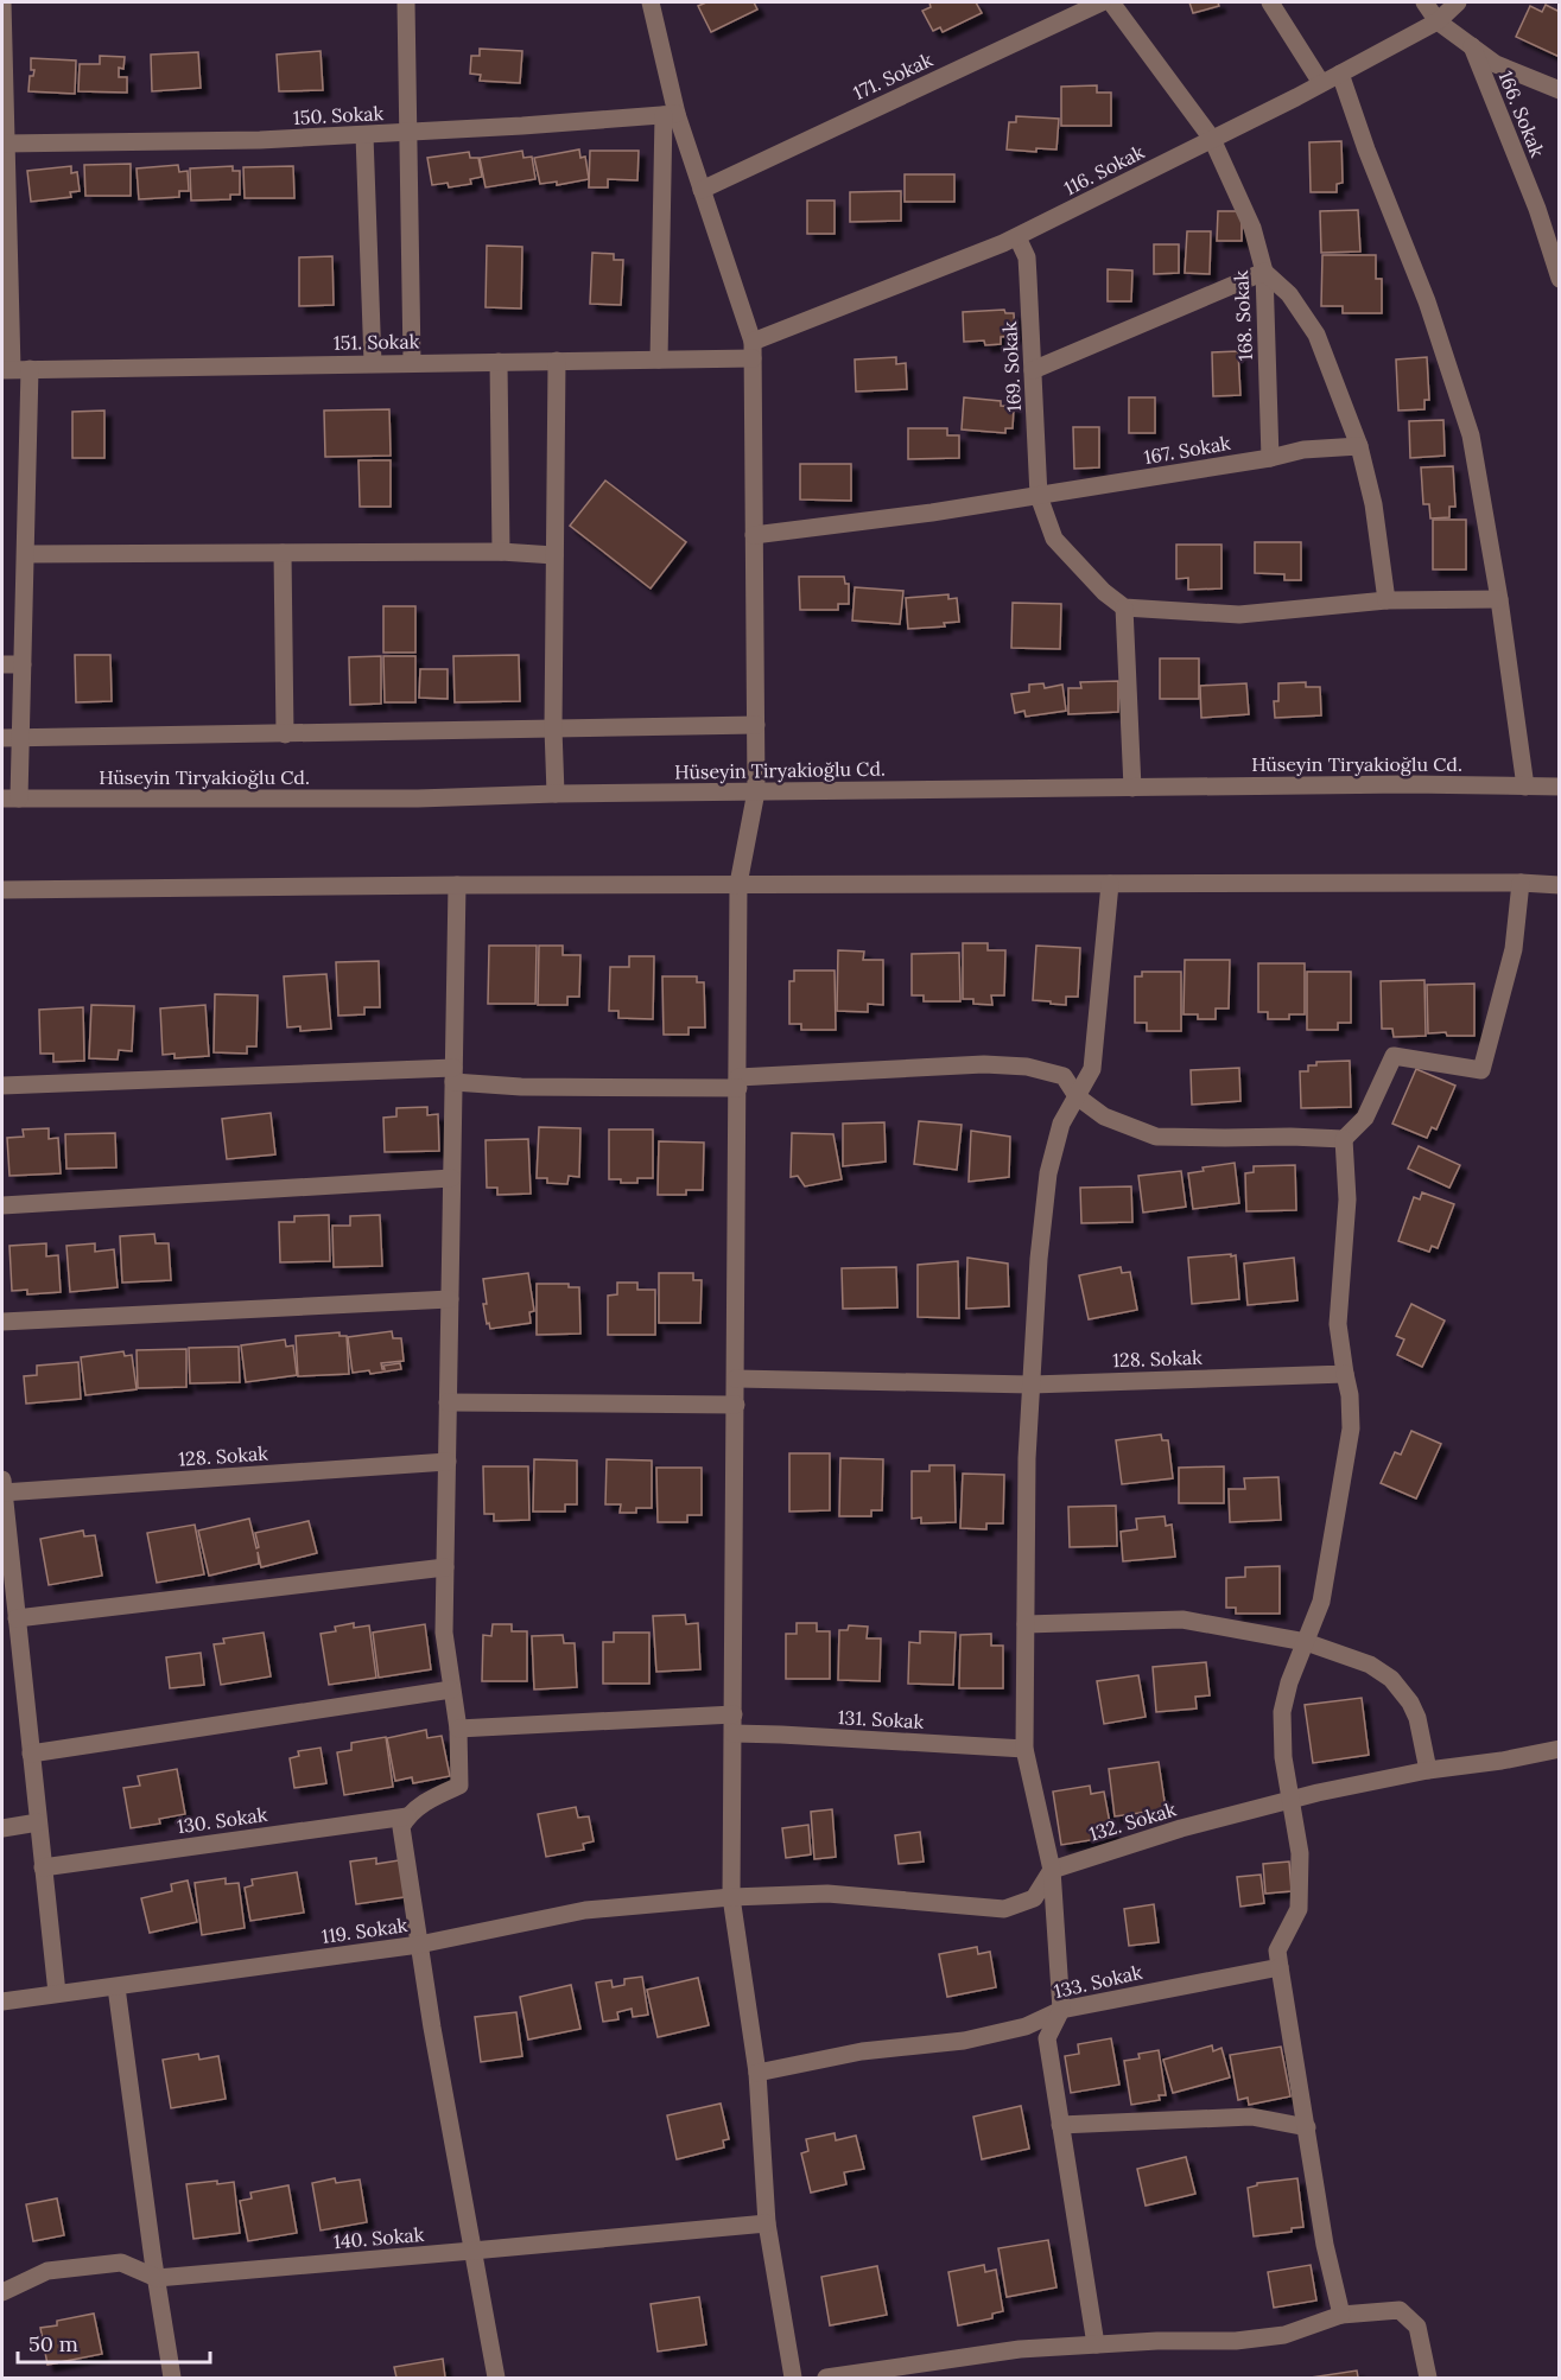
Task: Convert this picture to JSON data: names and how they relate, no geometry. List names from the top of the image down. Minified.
{"streets":{"street":["171. Sokak","166. Sokak","150. Sokak","116. Sokak","168. Sokak","151. Sokak","169. Sokak","167. Sokak","Hüseyin Tiryakioğlu Cd.","128. Sokak","131. Sokak","130. Sokak","132. Sokak","119. Sokak","133. Sokak","140. Sokak"]},"crossings":[["116. Sokak","168. Sokak"],["116. Sokak","151. Sokak"],["116. Sokak","169. Sokak"],["168. Sokak","167. Sokak"],["169. Sokak","167. Sokak"]],"scale_bar":"50 m"}
